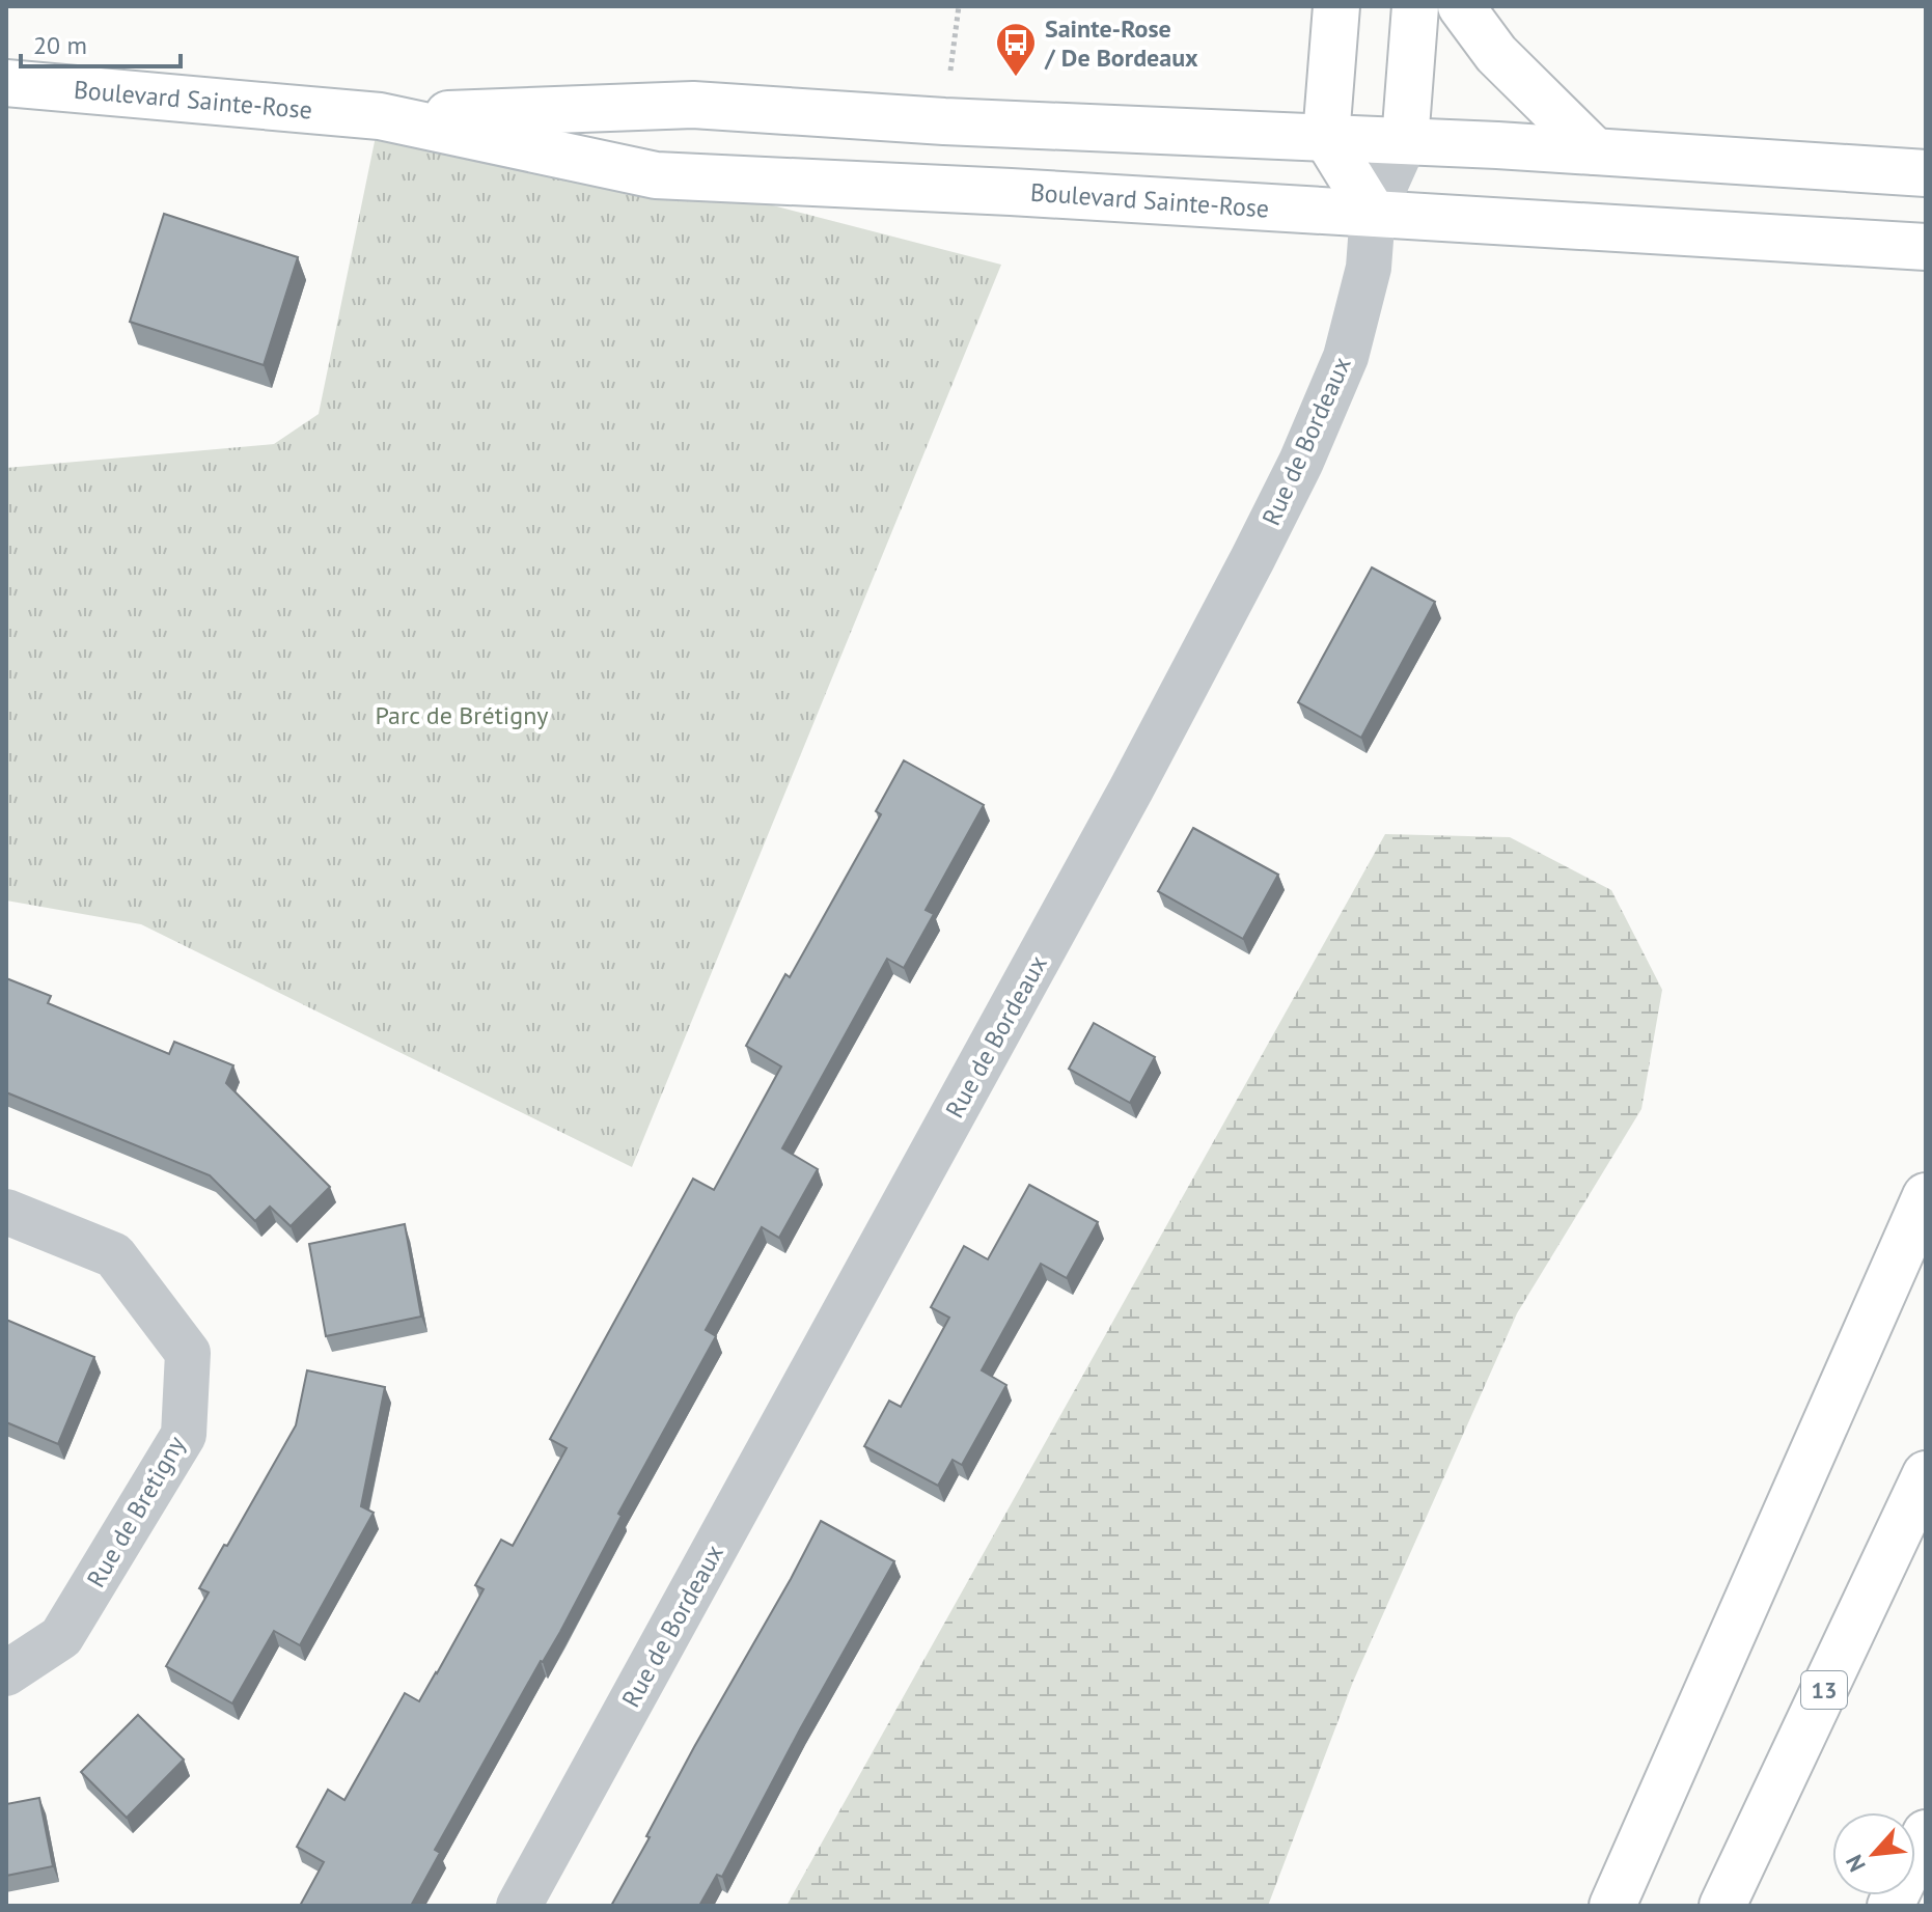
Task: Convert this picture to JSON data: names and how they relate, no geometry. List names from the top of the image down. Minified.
{"streets":{"main road":["Boulevard Sainte-Rose","13"],"street":["Rue de Bordeaux","Rue de Bretigny"]},"crossings":[["Boulevard Sainte-Rose","Rue de Bordeaux"]],"parks":["Parc de Brétigny"],"places":{"bus stop":["Sainte-Rose / De Bordeaux"]},"scale_bar":"20 m","north":"bottom left"}
